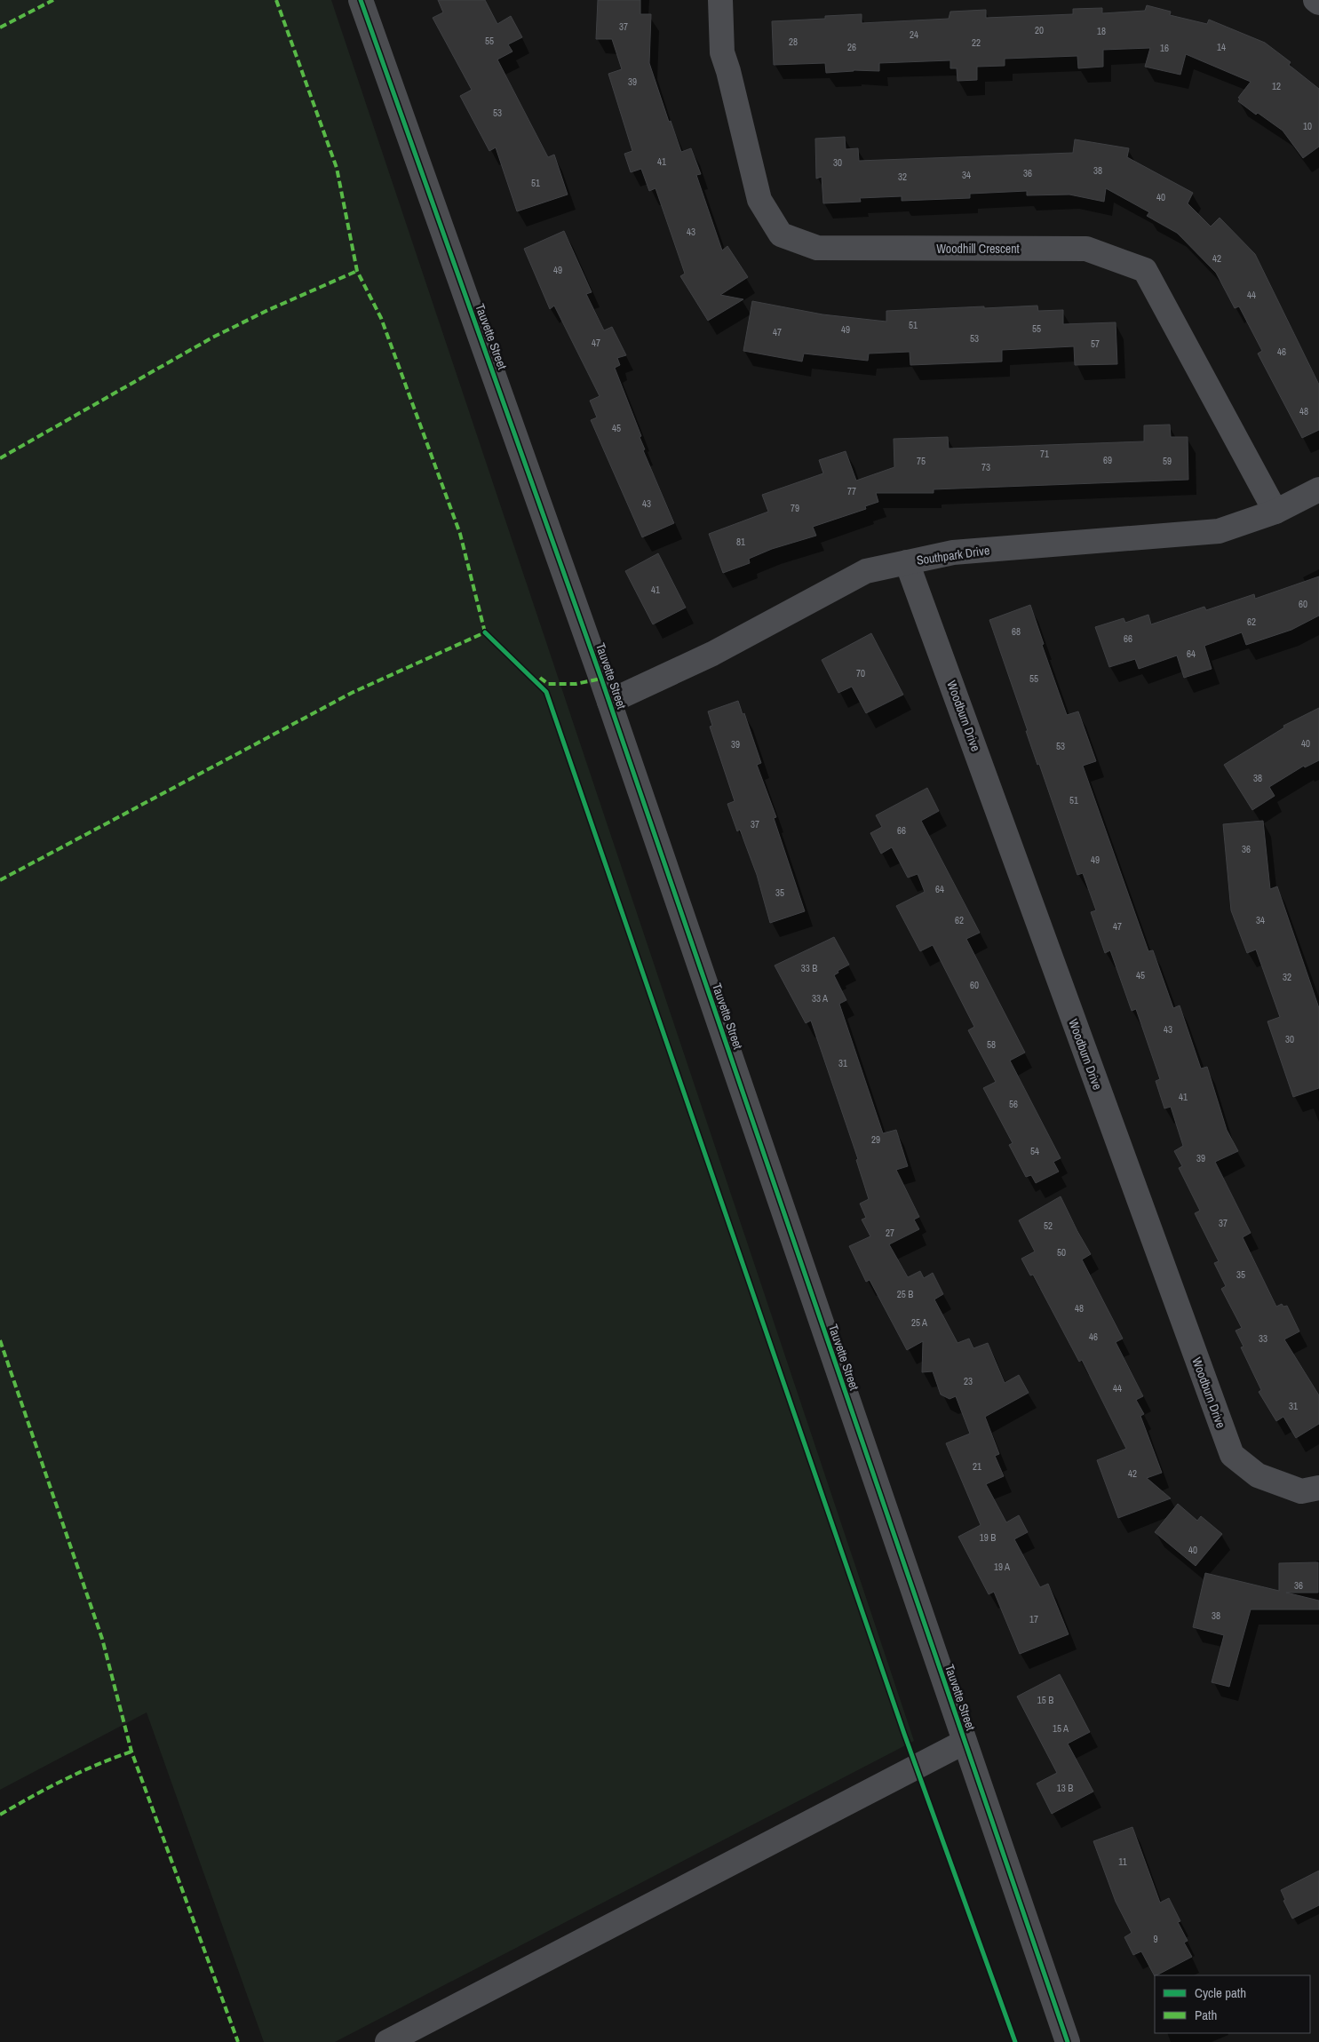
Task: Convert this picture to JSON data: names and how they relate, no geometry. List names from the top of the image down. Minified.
{"streets":{"street":["Woodhill Crescent","Tauvette Street","Southpark Drive","Woodburn Drive"]},"crossings":[["Woodhill Crescent","Southpark Drive"],["Tauvette Street","Southpark Drive"],["Southpark Drive","Woodburn Drive"]],"house_numbers":["37","20","18","24","55","28","22","26","14","16","39","12","53","10","41","30","38","36","34","32","51","40","43","42","49","44","51","55","49","47","53","47","57","46","48","45","71","69","75","59","73","77","43","79","81","41","60","62","68","66","64","70","55","40","39","53","38","51","37","66","36","49","64","35","62","34","47","33 B","45","32","60","33 A","43","30","58","31","41","56","29","54","39","37","52","27","50","35","25 B","48","25 A","46","33","23","44","31","21","42","19 B","40","19 A","36","38","17","15 B","15 A","13 B","11","9"],"legend":["Cycle path","Path"]}
